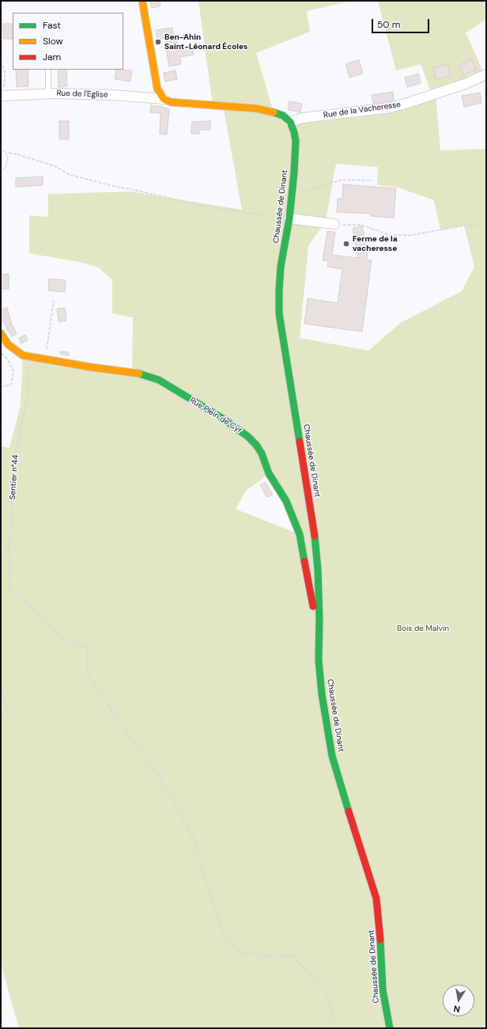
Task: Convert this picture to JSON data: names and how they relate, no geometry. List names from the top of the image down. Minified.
{"streets":{"main road":["Chaussée de Dinant","Rue Plein de Cyr"],"street":["Rue de l'Eglise","Rue de la Vacheresse"],"path":["Sentier n°44"]},"crossings":[["Rue de la Vacheresse","Chaussée de Dinant"],["Chaussée de Dinant","Rue Plein de Cyr"],["Rue Plein de Cyr","Sentier n°44"]],"parks":["Bois de Malvin"],"places":["Ben-Ahin Saint-Léonard Écoles","Ferme de la vacheresse"],"legend":["Fast","Slow","Jam"],"scale_bar":"50 m","north":"bottom"}
